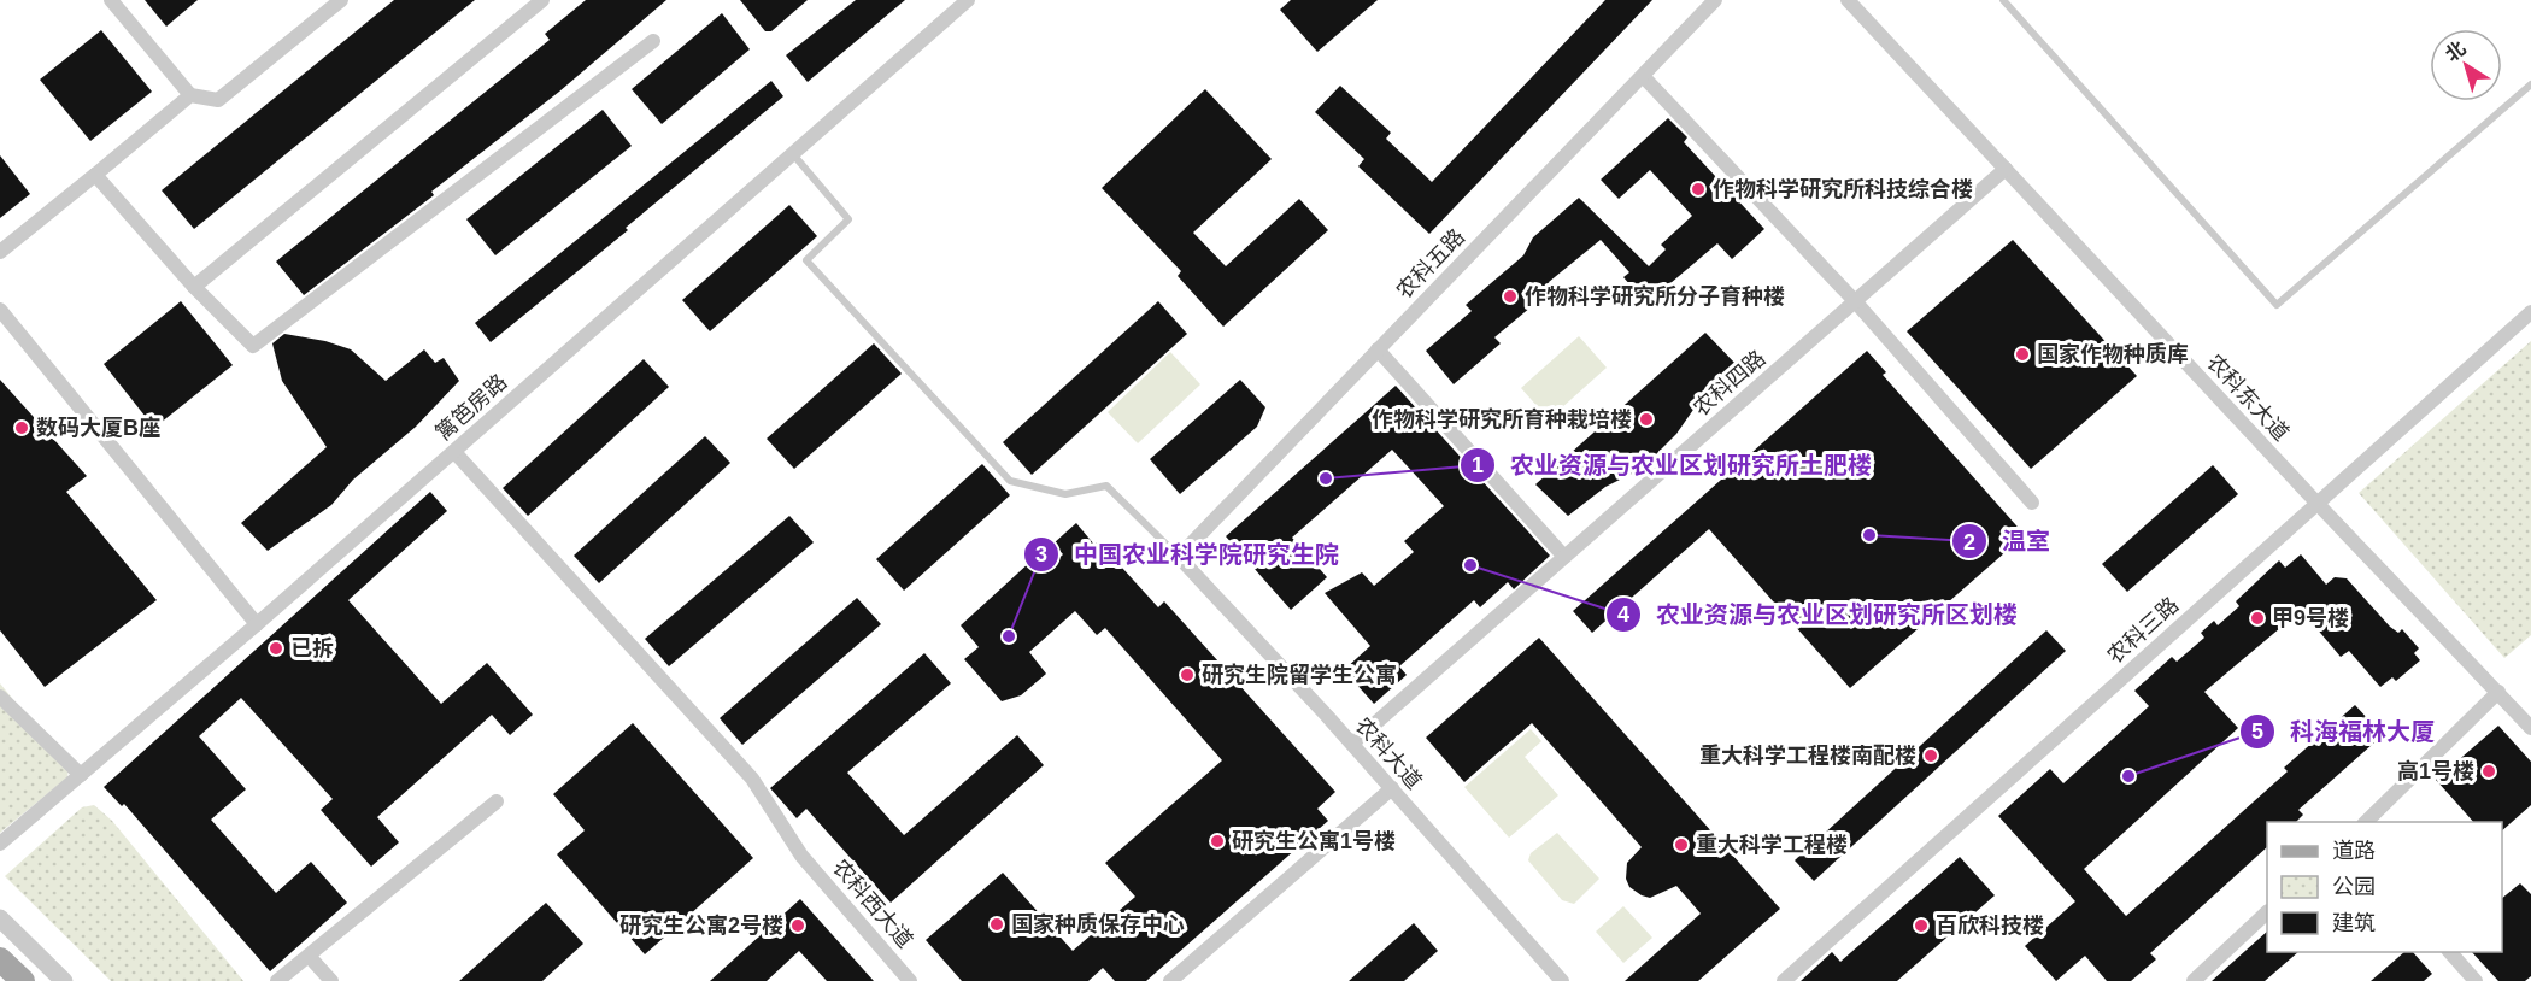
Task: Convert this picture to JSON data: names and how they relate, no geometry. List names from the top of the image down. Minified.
{"streets":{"street":["农科五路","农科四路","农科东大道","篱笆房路","农科三路","农科大道","农科西大道"]},"crossings":[["农科五路","农科大道"],["农科四路","农科东大道"],["农科四路","农科大道"],["农科东大道","农科三路"],["篱笆房路","农科西大道"]],"places":["作物科学研究所科技综合楼","作物科学研究所分子育种楼","国家作物种质库","作物科学研究所育种栽培楼","数码大厦B座","农业资源与农业区划研究所土肥楼","温室","农业资源与农业区划研究所区划楼","甲9号楼","中国农业科学院研究生院","已拆","研究生院留学生公寓","重大科学工程楼南配楼","高1号楼","科海福林大厦","研究生公寓1号楼","重大科学工程楼","国家种质保存中心","研究生公寓2号楼","百欣科技楼"],"legend":["道路","公园","建筑"],"north":"top left"}
